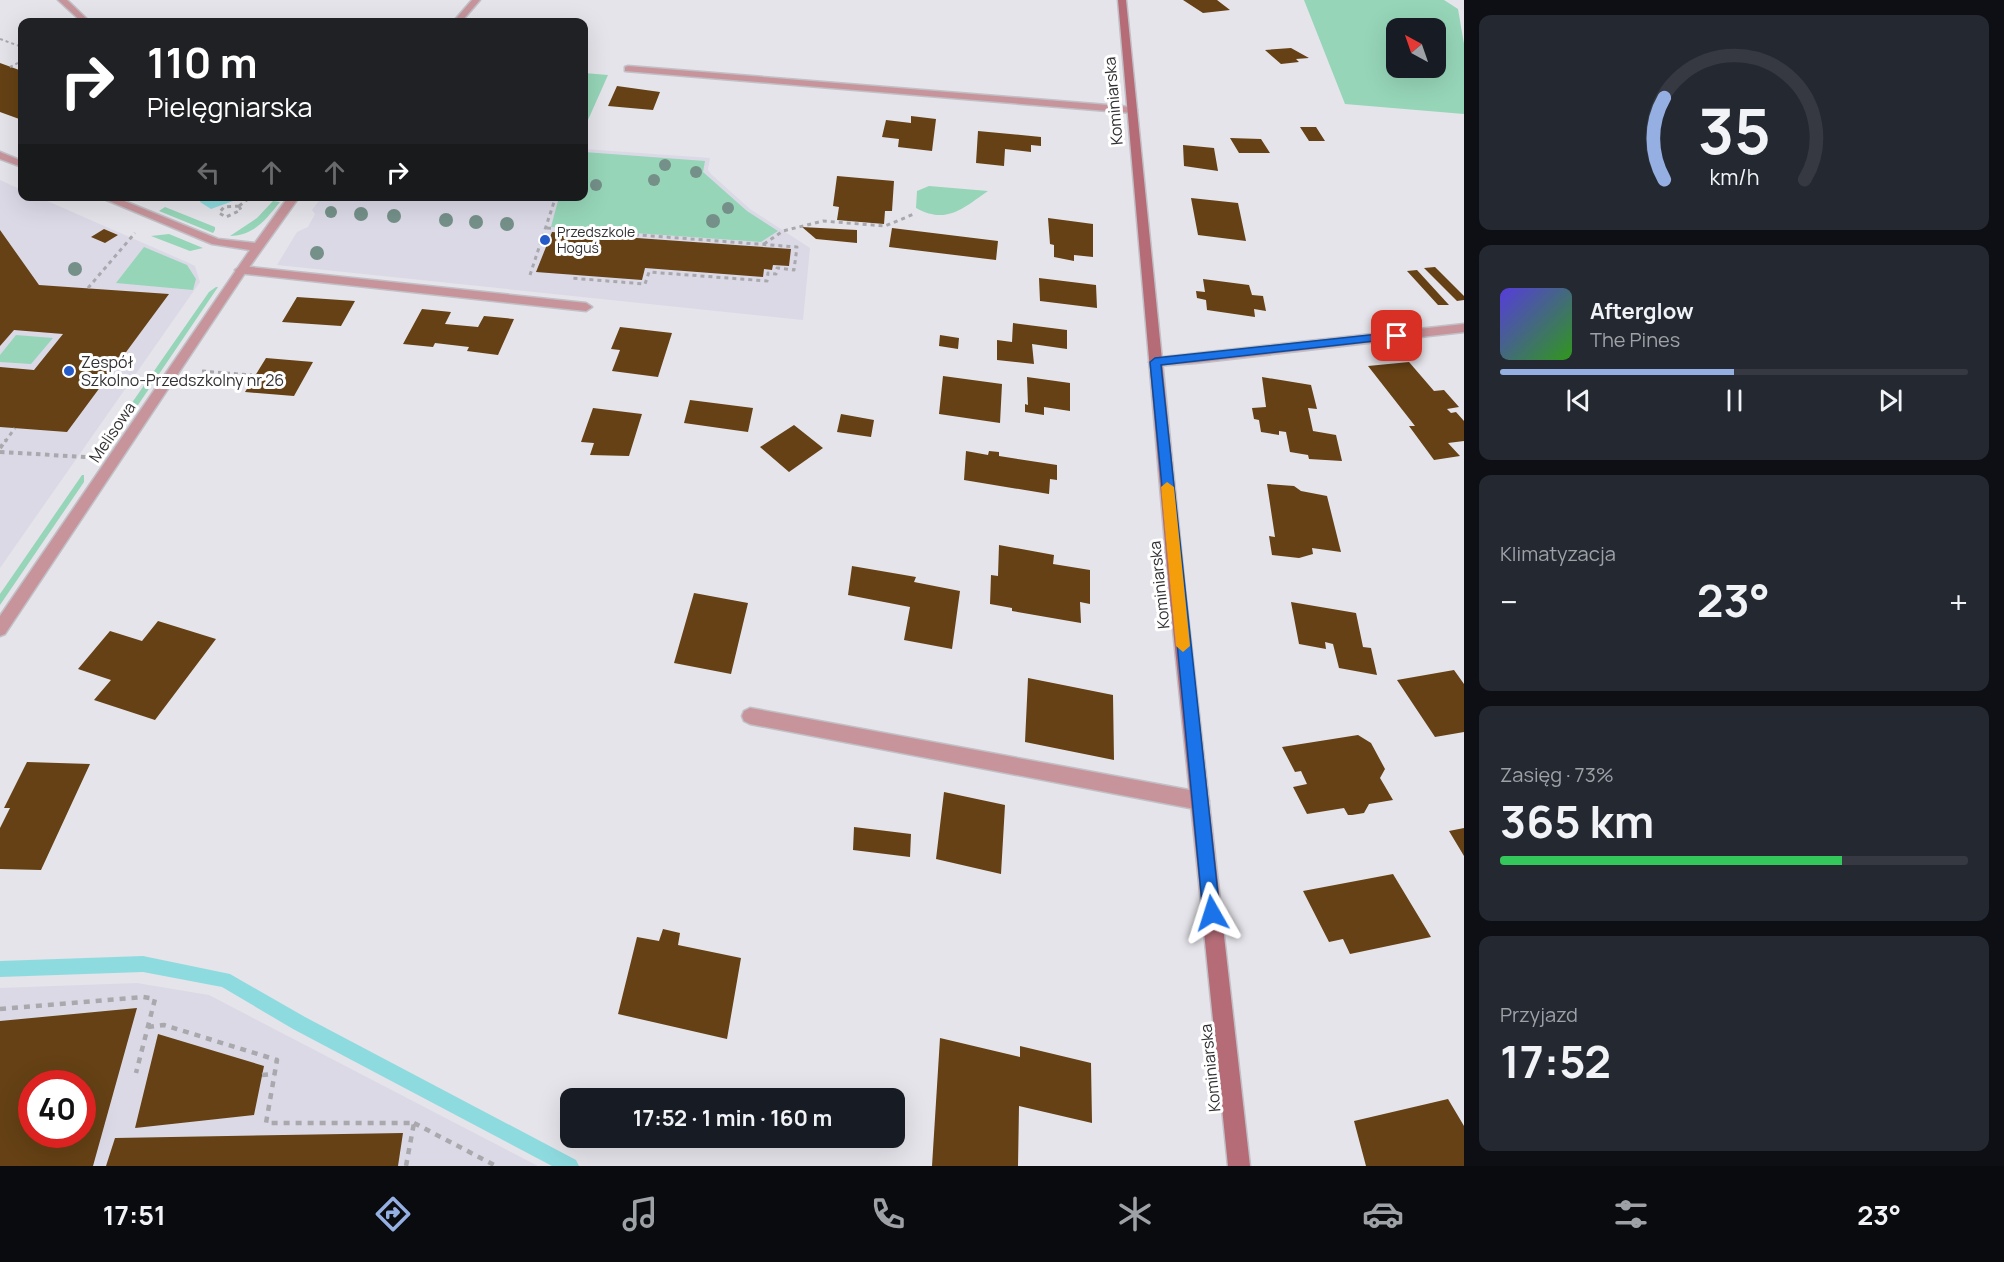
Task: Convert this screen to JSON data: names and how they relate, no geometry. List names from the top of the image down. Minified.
{"streets":{"street":["Kominiarska","Melisowa"]},"places":["Przedszkole Hoguś","Zespół Szkolno-Przedszkolny nr 26"],"north":"top left","page":{"turn":["110 m","Pielęgniarska"],"song":["Afterglow","The Pines"],"tile":["Klimatyzacja",["Zasięg · 73%","365 km"],["Przyjazd","17:52"]],"heat":["−","23°","+"],"limit":"40","trip":"17:52 · 1 min · 160 m","tabs":["17:51","23°"],"gauge":["35","km/h"]}}
